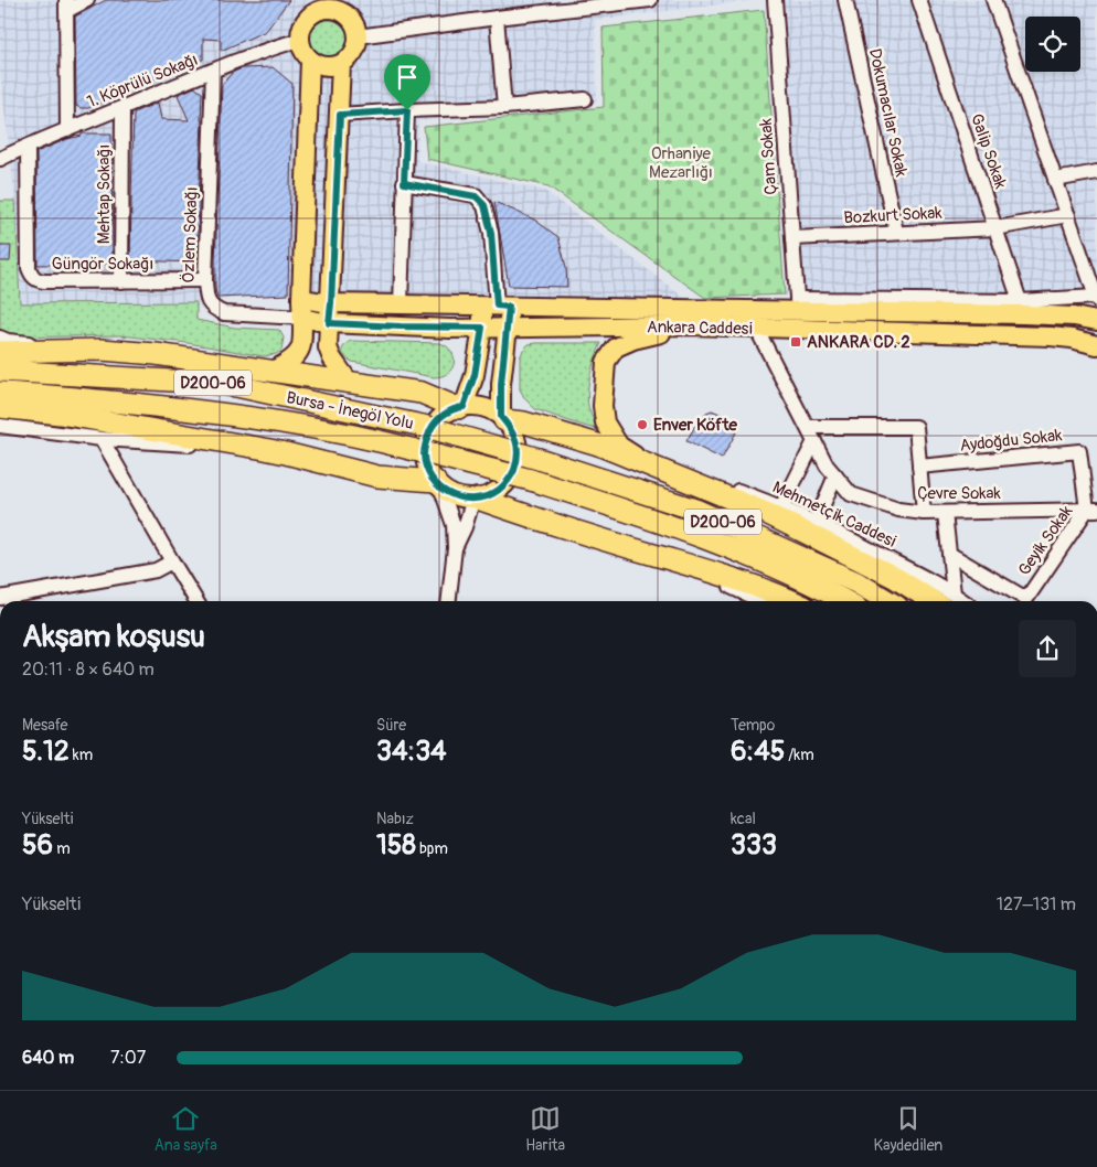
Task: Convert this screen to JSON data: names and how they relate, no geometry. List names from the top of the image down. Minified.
{"streets":{"highway":["D200-06","Bursa - İnegöl Yolu"],"main road":["Ankara Caddesi"],"street":["1. Köprülü Sokağı","Dokumacılar Sokak","Galip Sokak","Çam Sokak","Mehtap Sokağı","Bozkurt Sokak","Özlem Sokağı","Güngör Sokağı","Aydoğdu Sokak","Çevre Sokak","Mehmetçik Caddesi","Geyik Sokak"]},"crossings":[["1. Köprülü Sokağı","Mehtap Sokağı"],["1. Köprülü Sokağı","Özlem Sokağı"],["1. Köprülü Sokağı","Güngör Sokağı"],["Dokumacılar Sokak","Bozkurt Sokak"],["Galip Sokak","Bozkurt Sokak"],["Galip Sokak","Ankara Caddesi"],["Çam Sokak","Bozkurt Sokak"],["Çam Sokak","Ankara Caddesi"],["Mehtap Sokağı","Güngör Sokağı"],["Özlem Sokağı","Güngör Sokağı"],["Özlem Sokağı","Ankara Caddesi"],["Ankara Caddesi","Çevre Sokak"],["Aydoğdu Sokak","Çevre Sokak"],["Aydoğdu Sokak","Geyik Sokak"],["Çevre Sokak","Geyik Sokak"]],"parks":["Orhaniye Mezarlığı"],"places":{"transit":["ANKARA CD. 2"],"other":["Enver Köfte"]},"page":{"heading":["Akşam koşusu","20:11 · 8 × 640 m"],"stats":[["Mesafe","5.12 km"],["Süre","34:34"],["Tempo","6:45 /km"],["Yükselti","56 m"],["Nabız","158 bpm"],["kcal","333"]],"chart":["Yükselti","127–131 m"],"list":[{"name":"640 m","note":"7:07"}],"tabs":["Ana sayfa","Harita","Kaydedilen"]}}
